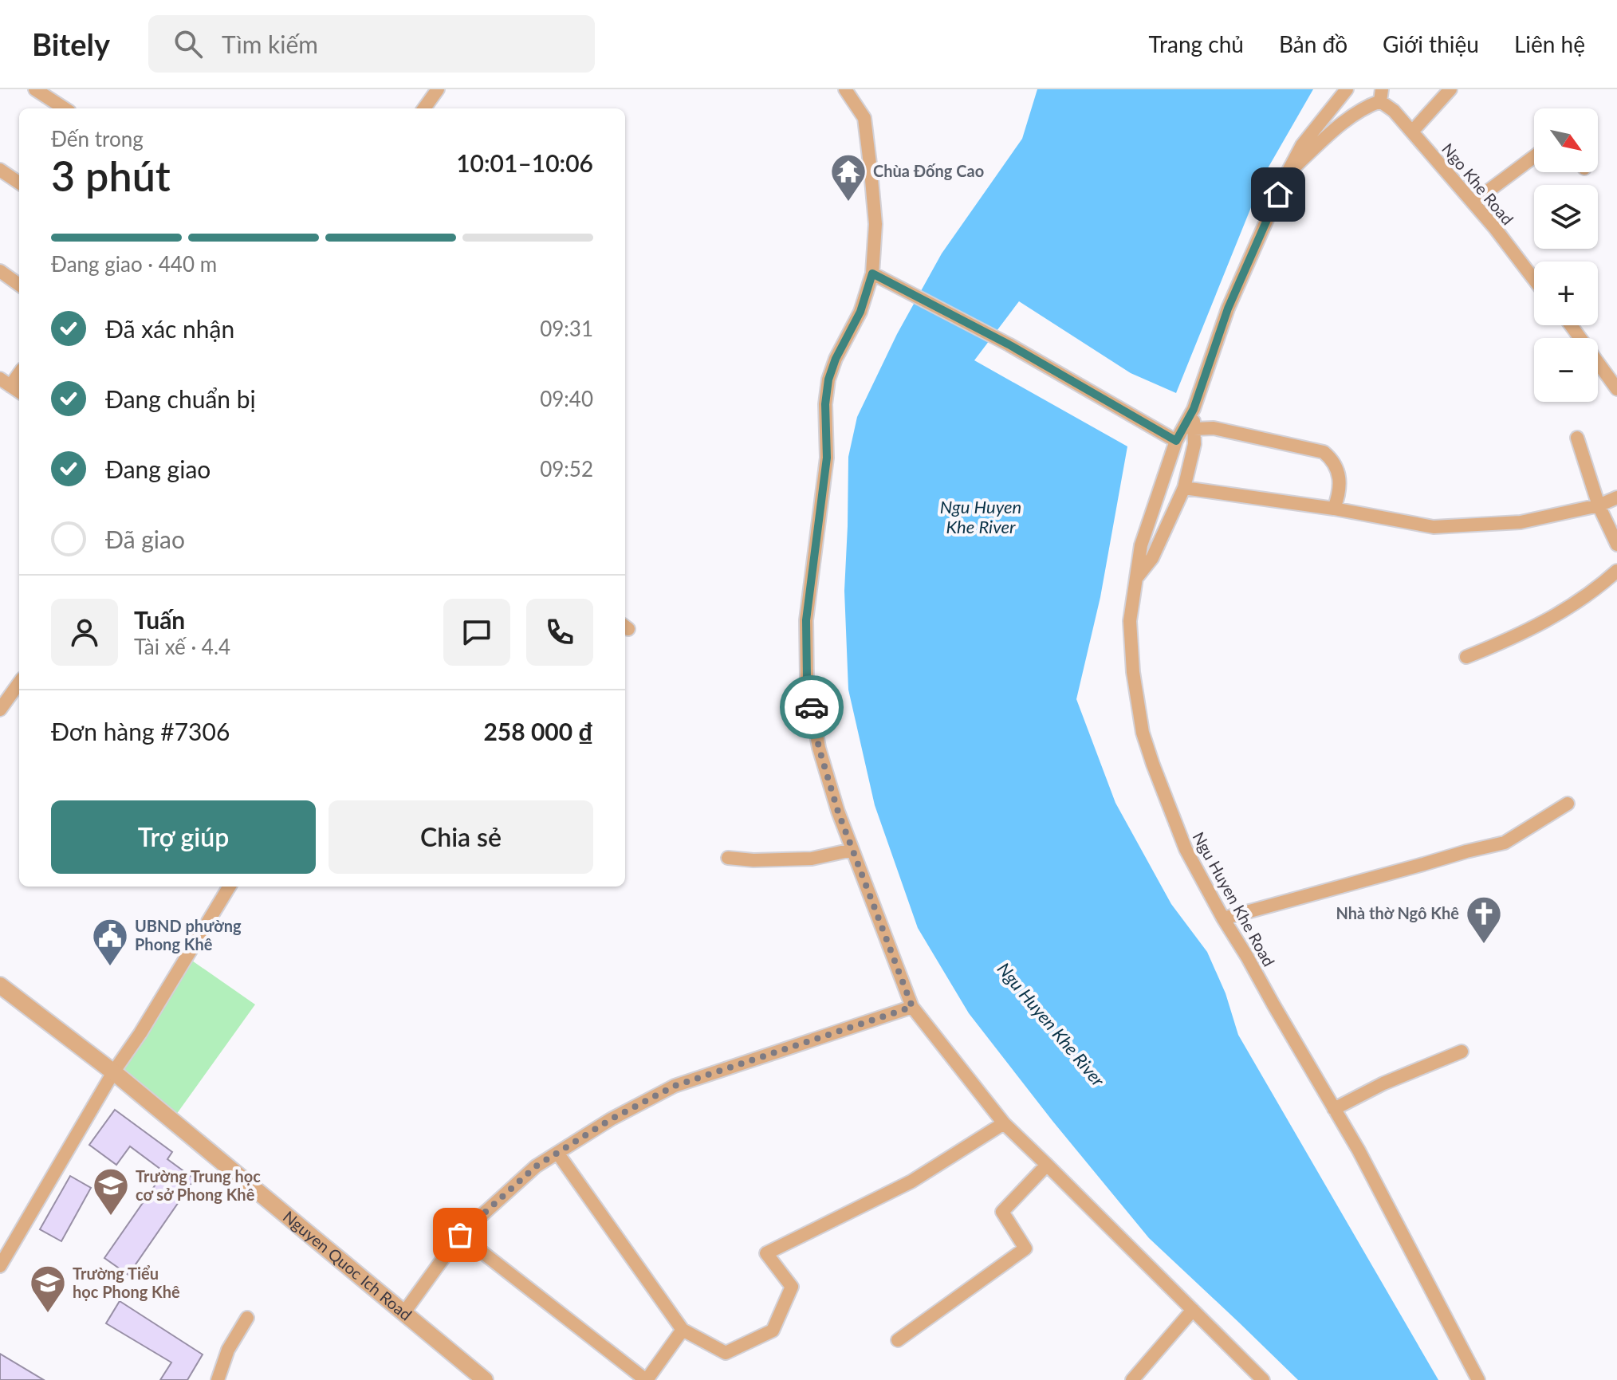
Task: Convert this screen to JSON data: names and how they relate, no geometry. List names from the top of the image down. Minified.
{"streets":{"street":["Ngo Khe Road","Ngu Huyen Khe Road","Nguyen Quoc Ich Road"]},"crossings":[["Ngo Khe Road","Ngu Huyen Khe Road"]],"water":["Ngu Huyen Khe River"],"places":{"temple":["Chùa Đống Cao"],"church":["Nhà thờ Ngô Khê"],"public building":["UBND phường Phong Khê"],"school or university":["Trường Trung học cơ sở Phong Khê","Trường Tiểu học Phong Khê"]},"north":"bottom right","page":{"header":"Bitely","search":"Tìm kiếm","nav":["Trang chủ","Bản đồ","Giới thiệu","Liên hệ"],"map_buttons":["+","−"],"heading":["3 phút","Đến trong","10:01–10:06"],"panel":["Tuấn","Tài xế · 4.4","Đơn hàng #7306","258 000 ₫"],"bar":"Đang giao · 440 m","list":[["Đã xác nhận","09:31"],["Đang chuẩn bị","09:40"],["Đang giao","09:52"],"Đã giao"],"buttons":["Trợ giúp","Chia sẻ"]}}
